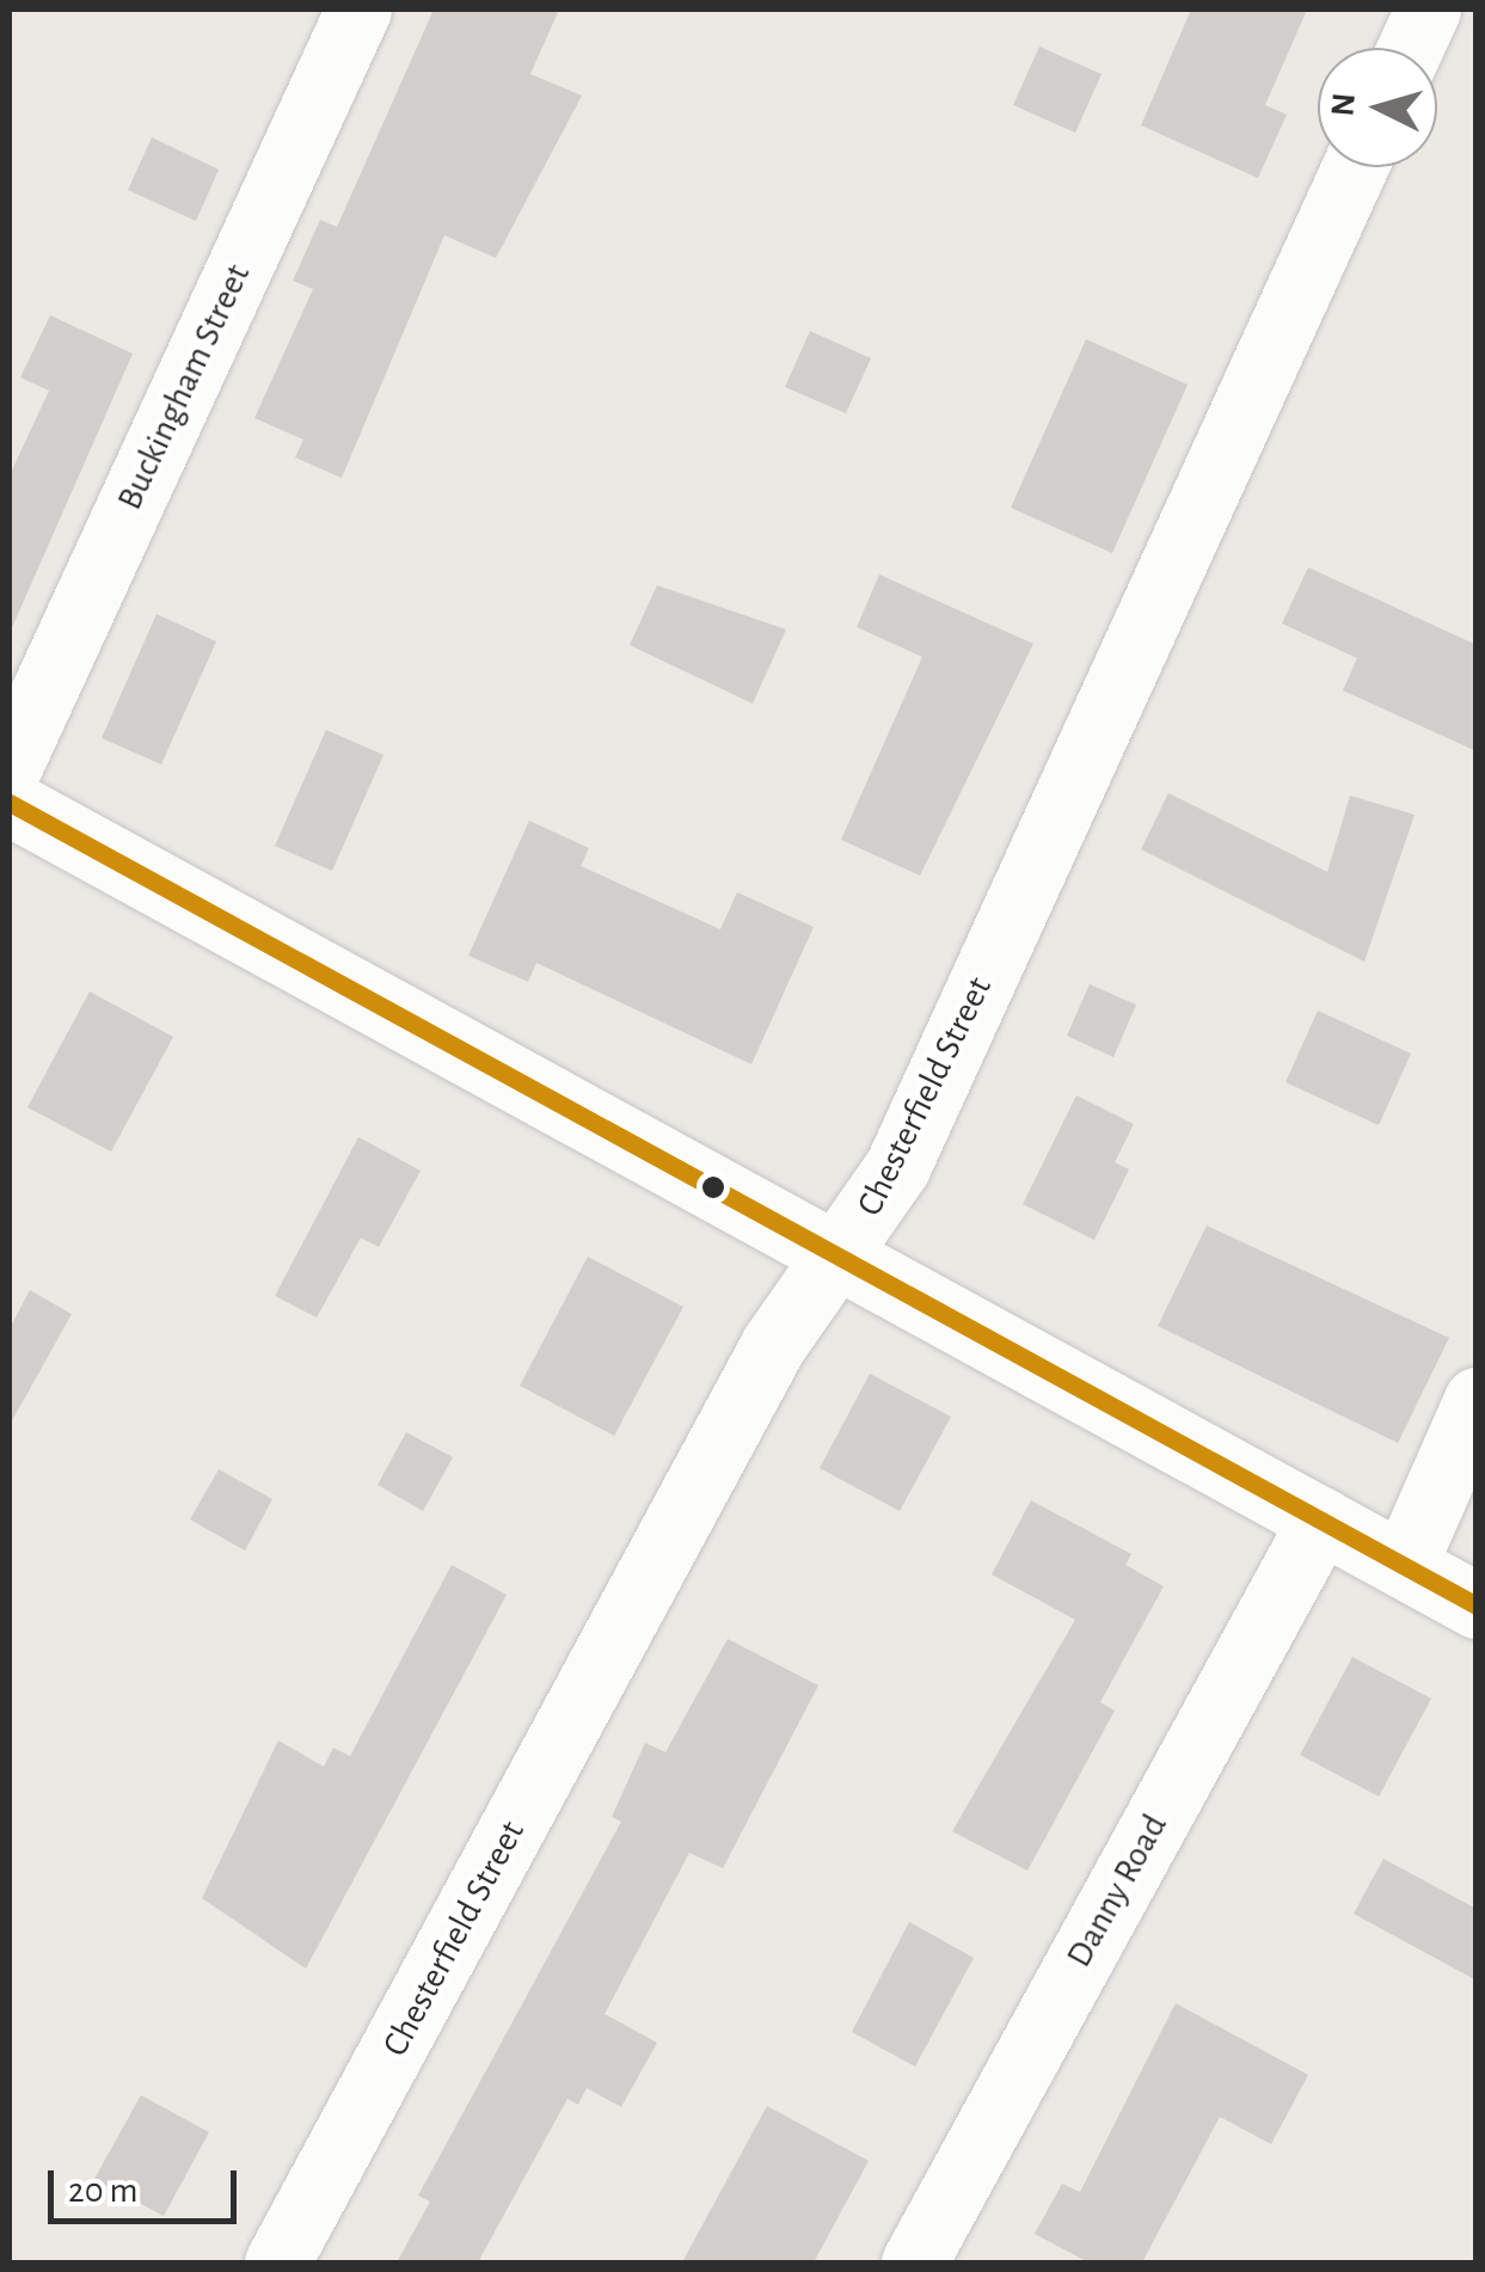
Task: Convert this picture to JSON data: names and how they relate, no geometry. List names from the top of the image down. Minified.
{"streets":{"street":["Buckingham Street","Chesterfield Street","Danny Road"]},"scale_bar":"20 m","north":"left"}
